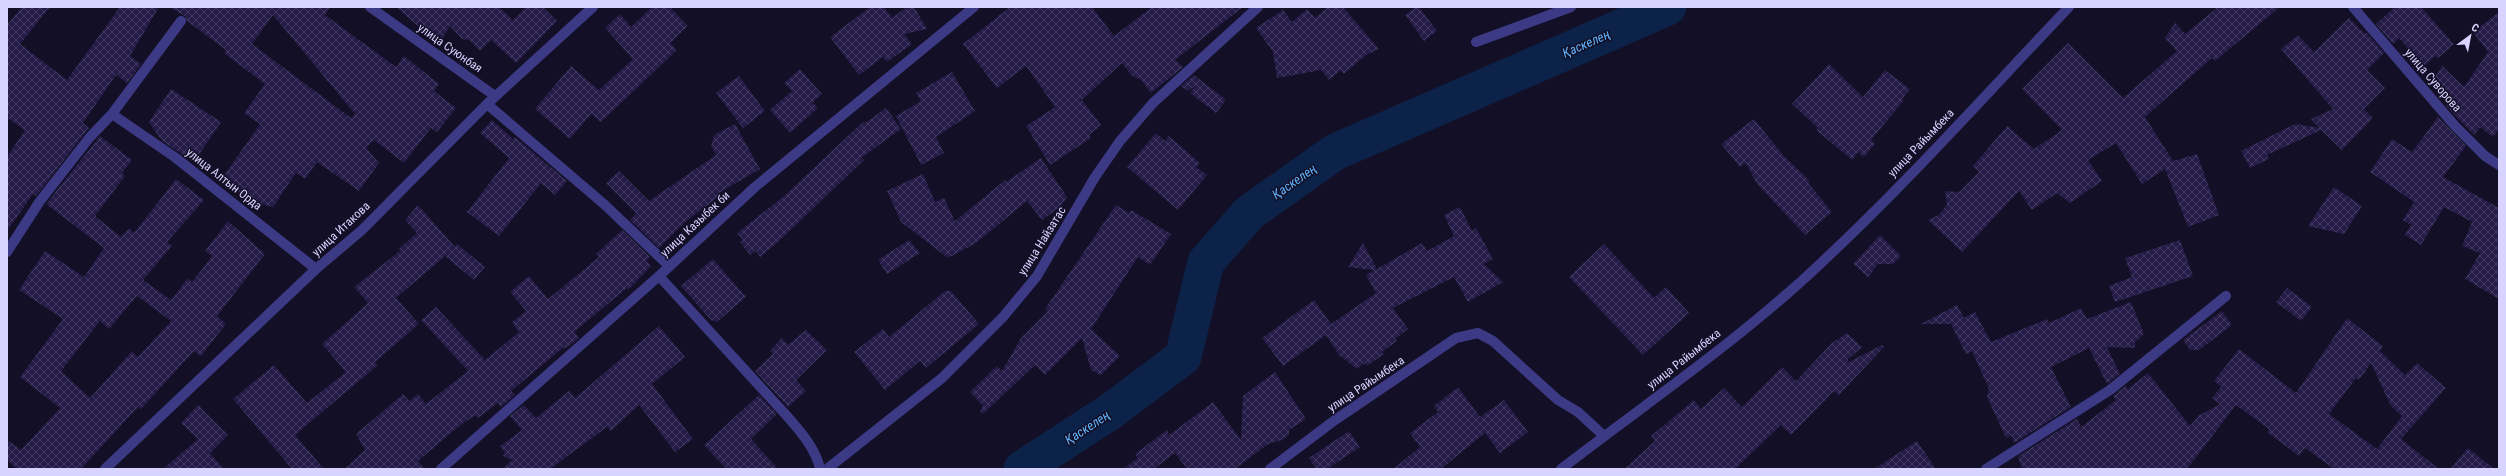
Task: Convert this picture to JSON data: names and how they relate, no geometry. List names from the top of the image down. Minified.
{"streets":{"street":["улица Суюнбая","улица Суворова","улица Райымбека","улица Алтын Орда","улица Казыбек би","улица Итакова","улица Найзатас"]},"crossings":[["улица Суюнбая","улица Итакова"],["улица Алтын Орда","улица Итакова"]],"water":["Қаскелең"],"north":"top right"}
